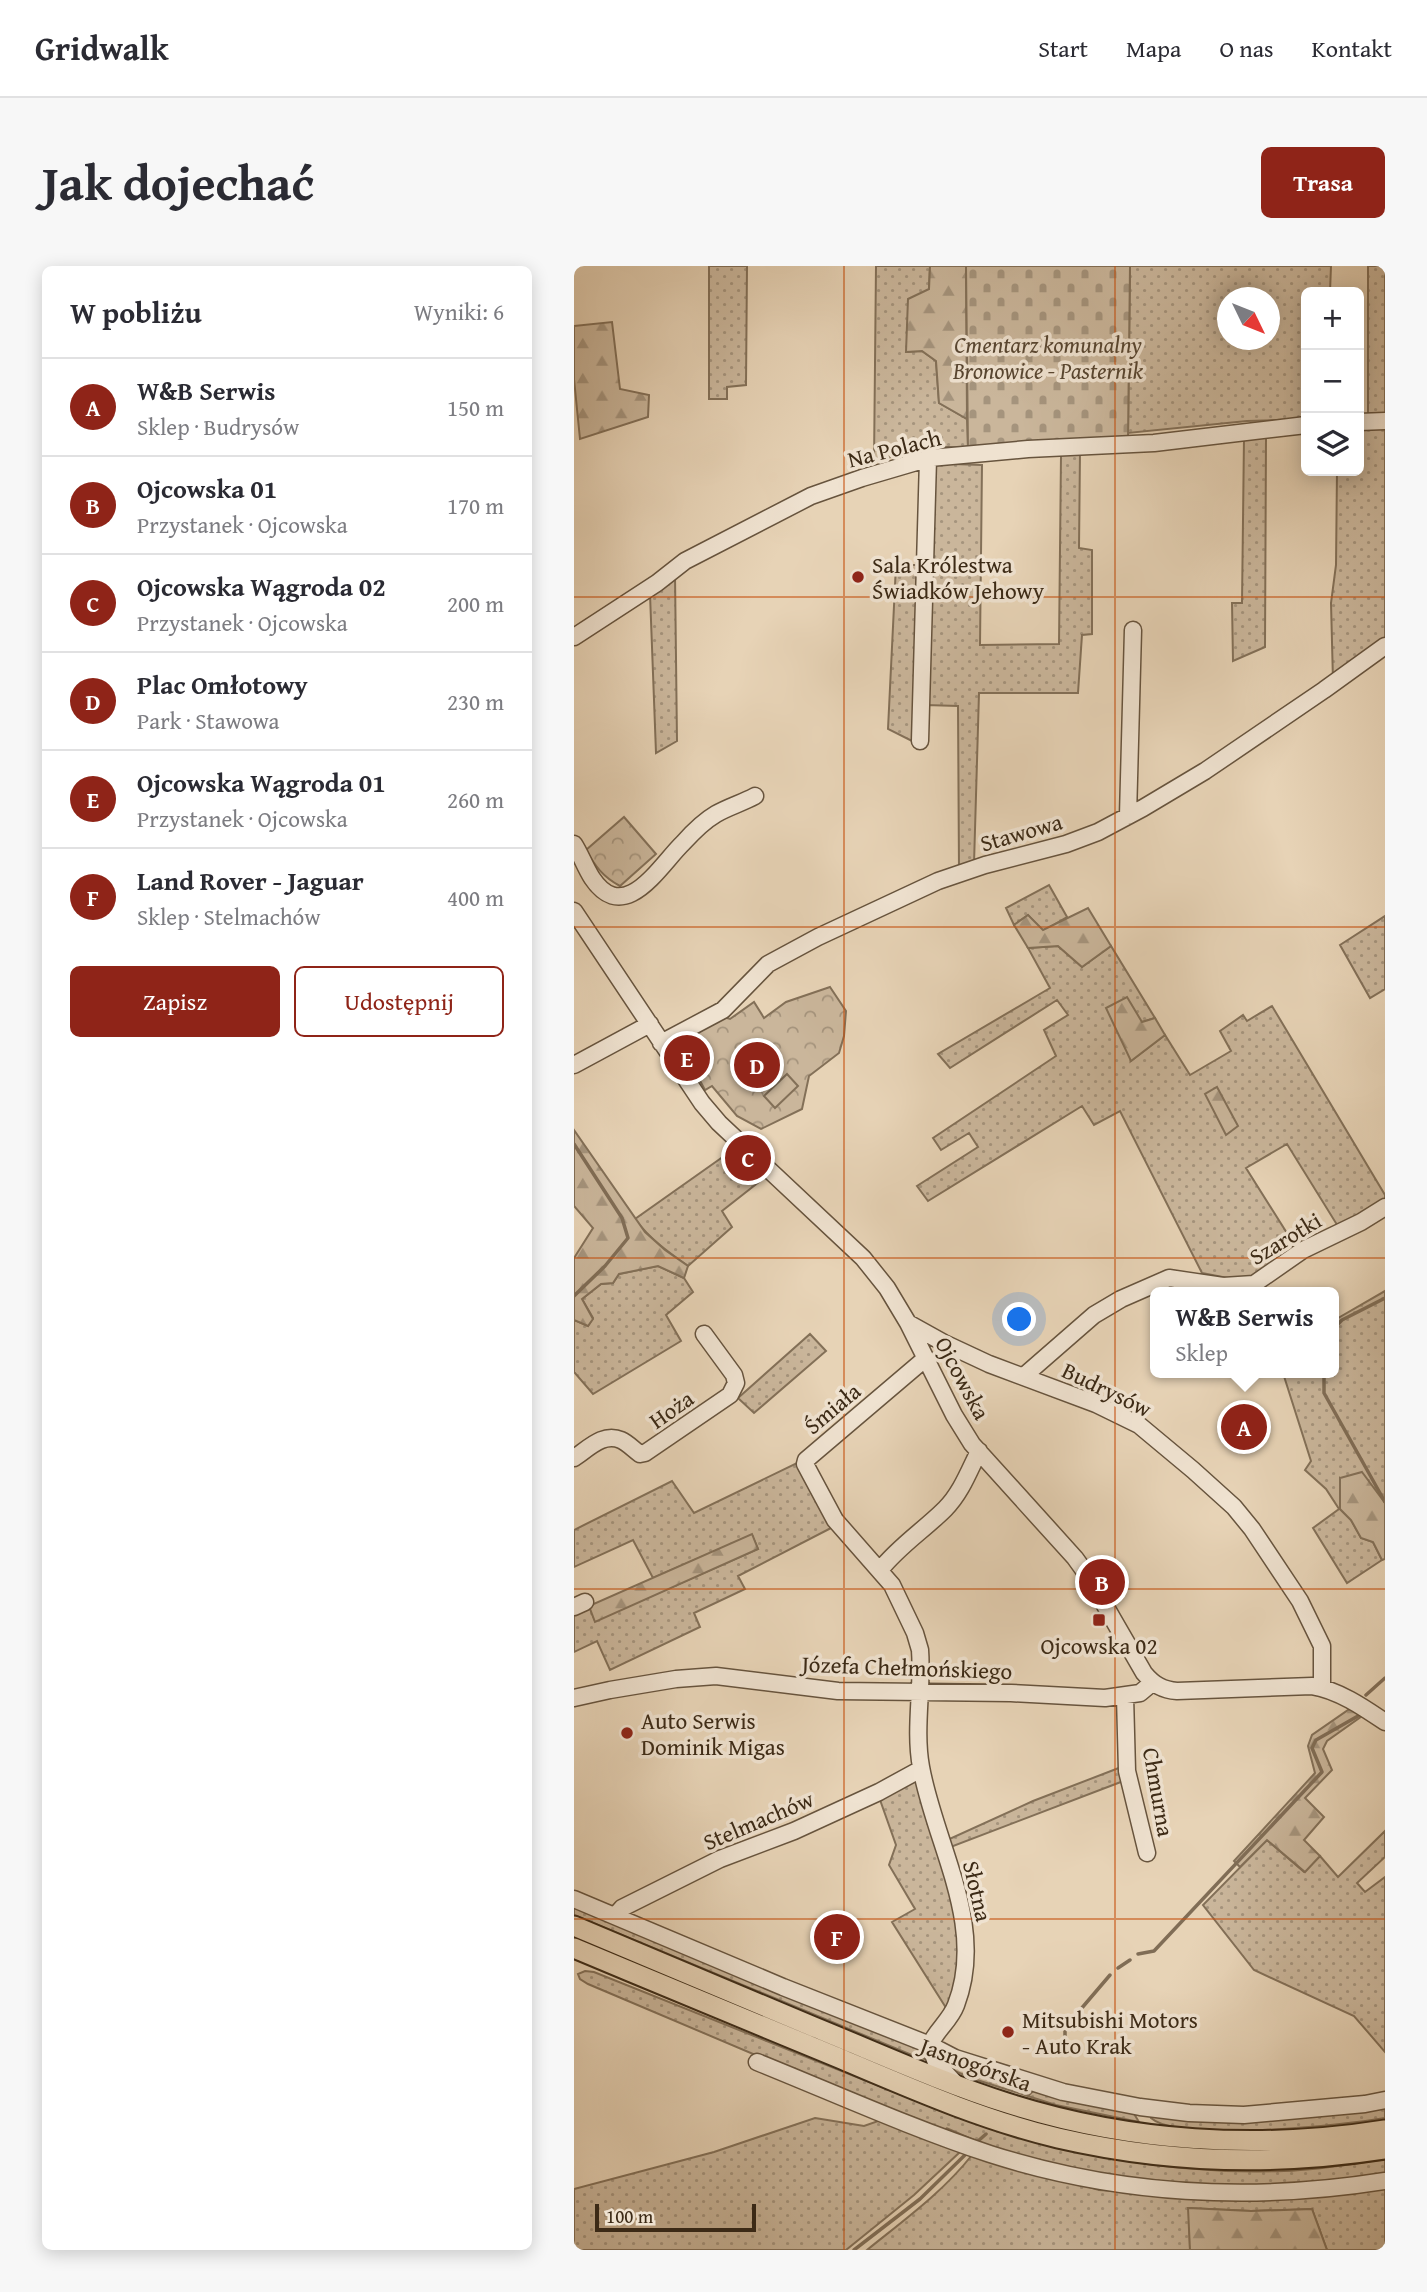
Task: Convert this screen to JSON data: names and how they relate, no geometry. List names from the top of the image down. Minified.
{"streets":{"main road":["Jasnogórska"],"street":["Na Polach","Stawowa","Szarotki","Ojcowska","Budrysów","Śmiała","Hoża","Józefa Chełmońskiego","Chmurna","Stelmachów","Słotna"]},"crossings":[["Stawowa","Ojcowska"],["Szarotki","Budrysów"],["Ojcowska","Budrysów"],["Ojcowska","Śmiała"],["Ojcowska","Józefa Chełmońskiego"],["Śmiała","Józefa Chełmońskiego"],["Śmiała","Słotna"],["Józefa Chełmońskiego","Chmurna"],["Józefa Chełmońskiego","Słotna"],["Stelmachów","Słotna"]],"parks":["Cmentarz komunalny Bronowice - Pasternik"],"places":{"other":["Sala Królestwa Świadków Jehowy","Auto Serwis Dominik Migas","Mitsubishi Motors - Auto Krak"],"transit":["Ojcowska 02"]},"scale_bar":"100 m","north":"bottom right","page":{"header":"Gridwalk","nav":["Start","Mapa","O nas","Kontakt"],"title":"Jak dojechać","buttons":["Trasa",["Zapisz","Udostępnij"]],"heading":["W pobliżu","Wyniki: 6"],"map_buttons":["+","−"],"list":[{"mark":"A","name":"W&B Serwis","note":"Sklep · Budrysów","value":"150 m"},{"mark":"B","name":"Ojcowska 01","note":"Przystanek · Ojcowska","value":"170 m"},{"mark":"C","name":"Ojcowska Wągroda 02","note":"Przystanek · Ojcowska","value":"200 m"},{"mark":"D","name":"Plac Omłotowy","note":"Park · Stawowa","value":"230 m"},{"mark":"E","name":"Ojcowska Wągroda 01","note":"Przystanek · Ojcowska","value":"260 m"},{"mark":"F","name":"Land Rover - Jaguar","note":"Sklep · Stelmachów","value":"400 m"}],"pins":["E","D","C","A","B","F"],"popup":["W&B Serwis","Sklep"],"scale":"100 m"}}
